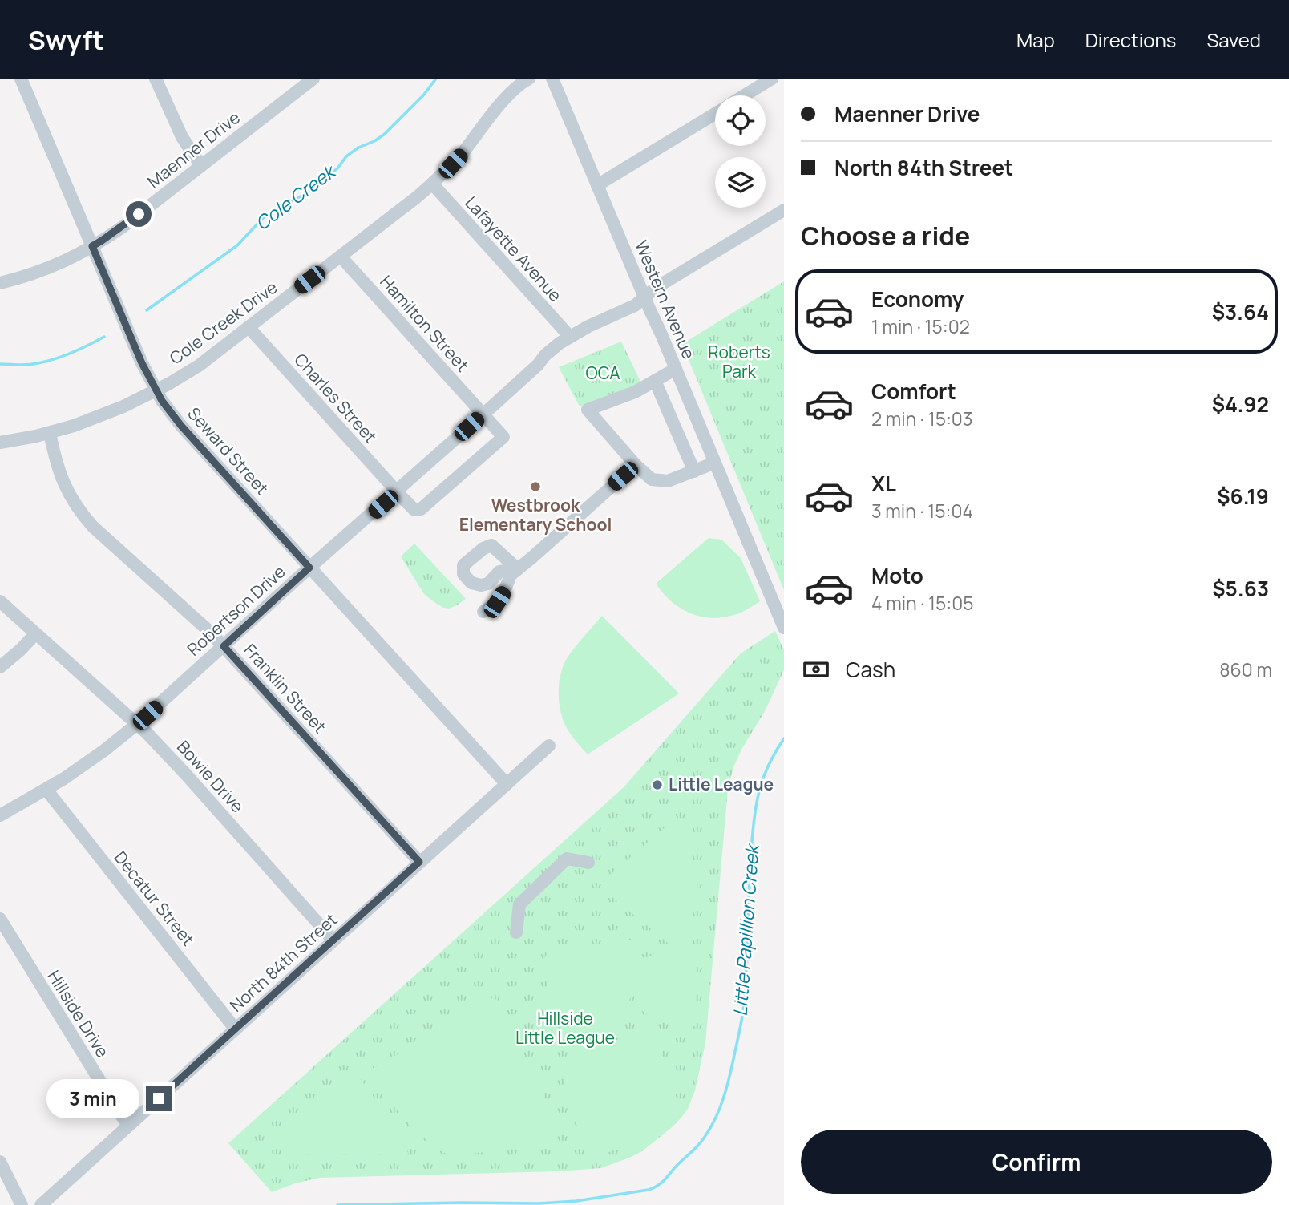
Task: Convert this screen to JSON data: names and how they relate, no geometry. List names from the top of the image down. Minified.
{"streets":{"street":["Maenner Drive","Lafayette Avenue","Western Avenue","Cole Creek Drive","Hamilton Street","Charles Street","Seward Street","Robertson Drive","Franklin Street","Bowie Drive","Decatur Street","North 84th Street","Hillside Drive"]},"crossings":[["Maenner Drive","Seward Street"],["Lafayette Avenue","Cole Creek Drive"],["Lafayette Avenue","Robertson Drive"],["Western Avenue","Robertson Drive"],["Cole Creek Drive","Hamilton Street"],["Cole Creek Drive","Charles Street"],["Cole Creek Drive","Seward Street"],["Cole Creek Drive","Franklin Street"],["Hamilton Street","Charles Street"],["Hamilton Street","Robertson Drive"],["Charles Street","Robertson Drive"],["Seward Street","Robertson Drive"],["Seward Street","North 84th Street"],["Robertson Drive","Franklin Street"],["Robertson Drive","Bowie Drive"],["Robertson Drive","Decatur Street"],["Franklin Street","North 84th Street"],["Bowie Drive","North 84th Street"],["Decatur Street","North 84th Street"],["North 84th Street","Hillside Drive"]],"water":["Cole Creek","Little Papillion Creek"],"parks":["Roberts Park","OCA","Hillside Little League"],"places":["Westbrook Elementary School","Little League"],"page":{"header":"Swyft","nav":["Map","Directions","Saved"],"banner":["Maenner Drive","North 84th Street"],"heading":"Choose a ride","list":[{"name":"Economy","note":"1 min · 15:02","value":"$3.64"},{"name":"Comfort","note":"2 min · 15:03","value":"$4.92"},{"name":"XL","note":"3 min · 15:04","value":"$6.19"},{"name":"Moto","note":"4 min · 15:05","value":"$5.63"}],"pay":["Cash","860 m"],"bubble":"3 min","buttons":"Confirm"}}
